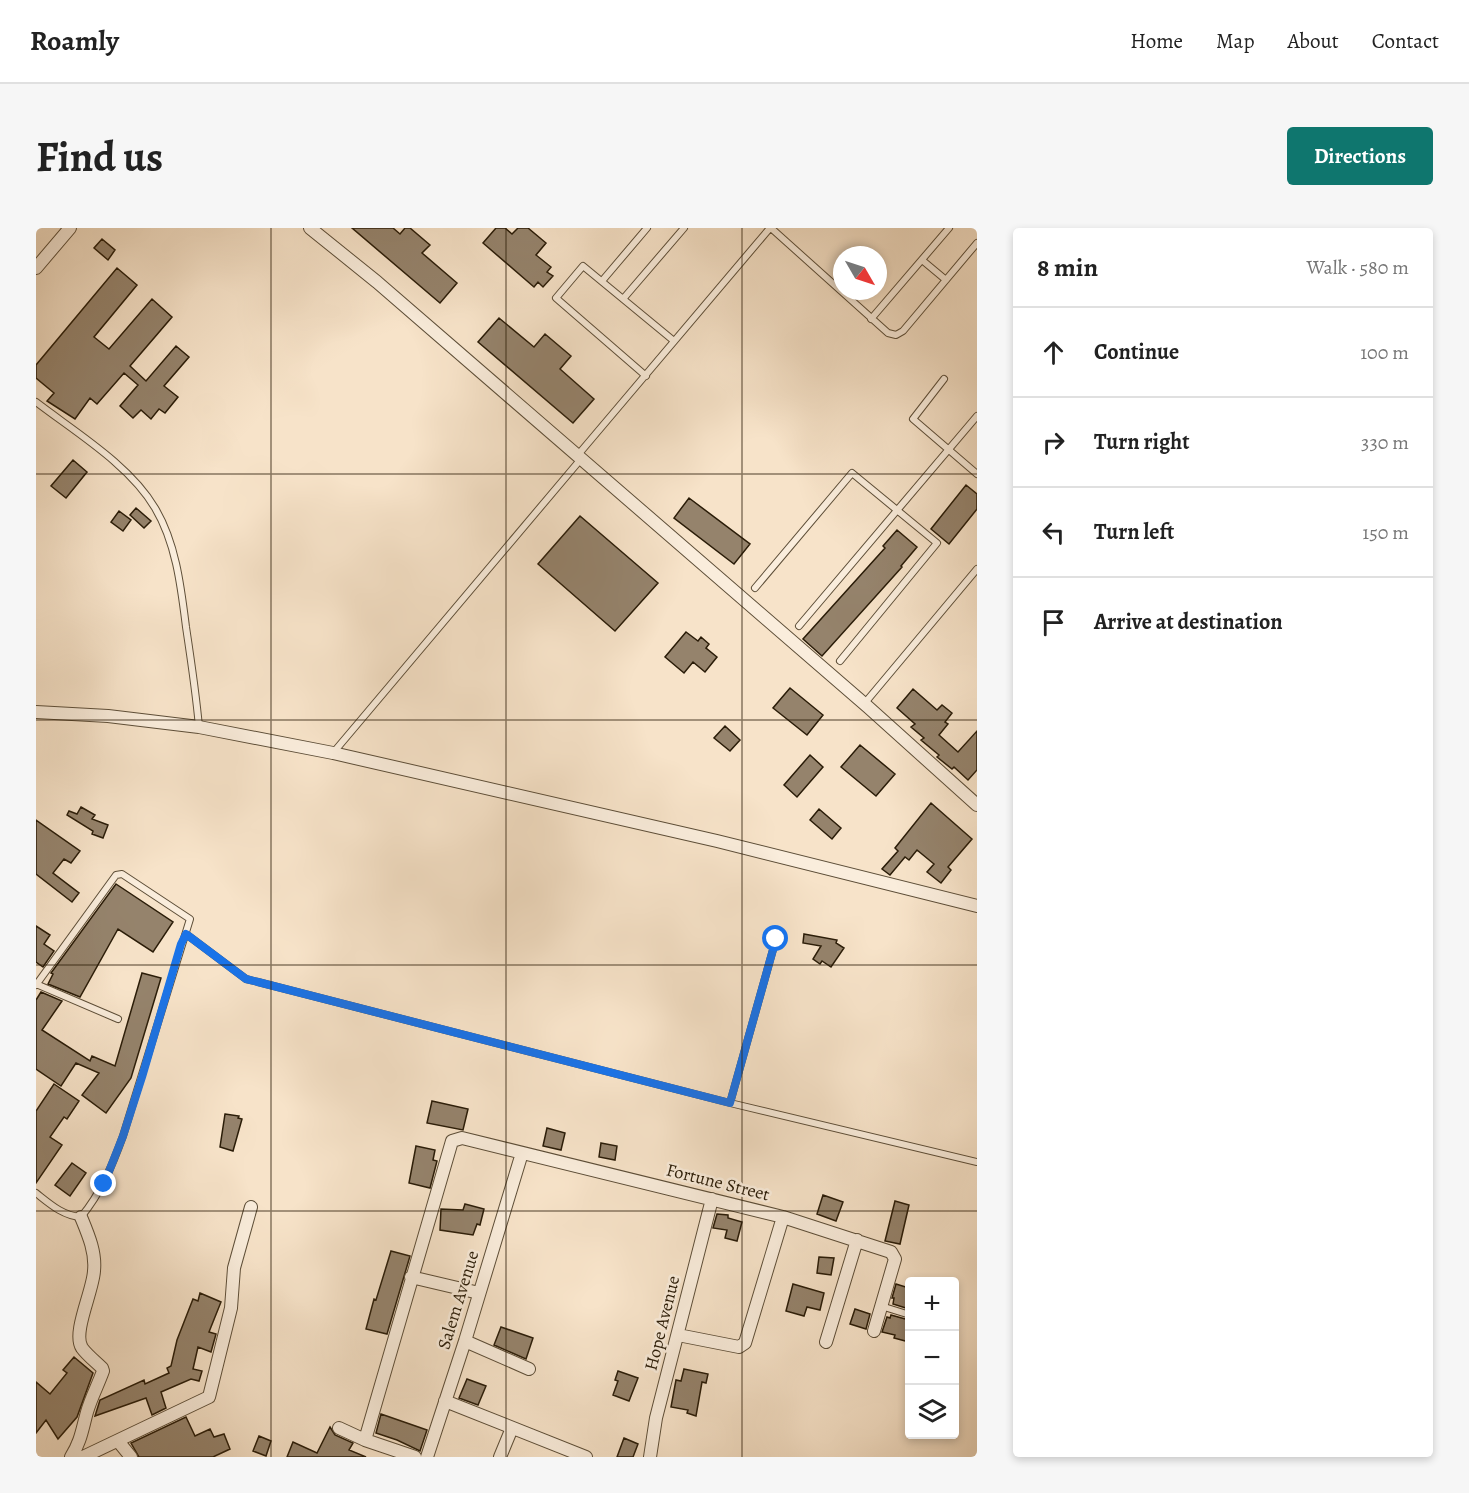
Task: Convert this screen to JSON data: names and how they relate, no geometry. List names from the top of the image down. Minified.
{"streets":{"street":["Fortune Street","Salem Avenue","Hope Avenue"]},"crossings":[["Fortune Street","Salem Avenue"],["Fortune Street","Hope Avenue"]],"north":"bottom right","page":{"header":"Roamly","nav":["Home","Map","About","Contact"],"buttons":"Directions","title":"Find us","heading":["8 min","Walk · 580 m"],"list":[["Continue","100 m"],["Turn right","330 m"],["Turn left","150 m"],"Arrive at destination"],"map_buttons":["+","−"]}}
